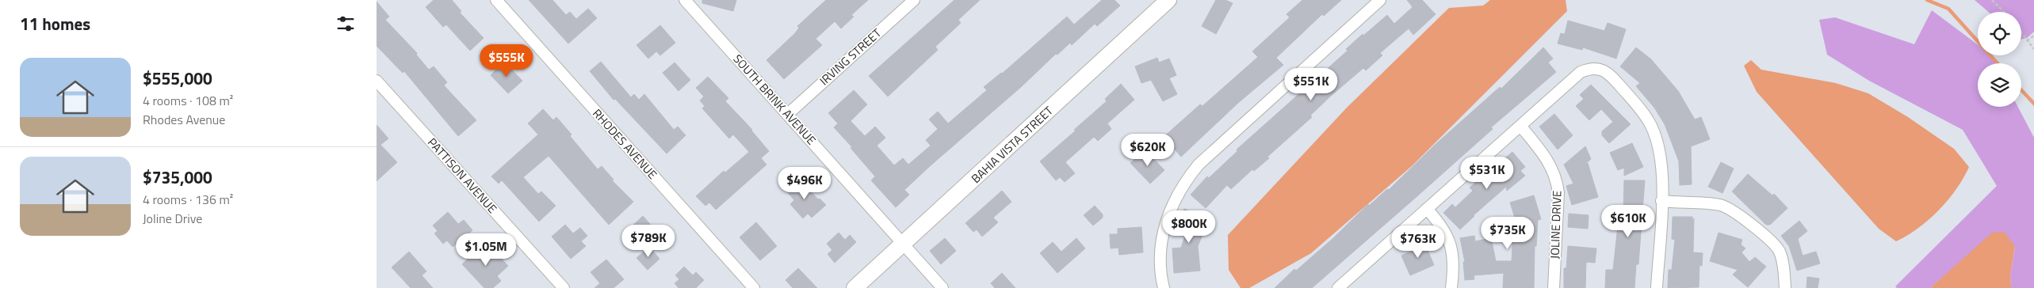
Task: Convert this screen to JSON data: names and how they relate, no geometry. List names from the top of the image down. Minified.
{"streets":{"street":["IRVING STREET","SOUTH BRINK AVENUE","RHODES AVENUE","BAHIA VISTA STREET","PATTISON AVENUE","JOLINE DRIVE"]},"crossings":[["IRVING STREET","SOUTH BRINK AVENUE"],["SOUTH BRINK AVENUE","BAHIA VISTA STREET"]],"page":{"heading":"11 homes","price":["$555K","$551K","$620K","$531K","$496K","$610K","$800K","$735K","$789K","$763K","$1.05M"],"list":[{"name":"$555,000","note":"4 rooms · 108 m² · Rhodes Avenue"},{"name":"$735,000","note":"4 rooms · 136 m² · Joline Drive"}]}}
